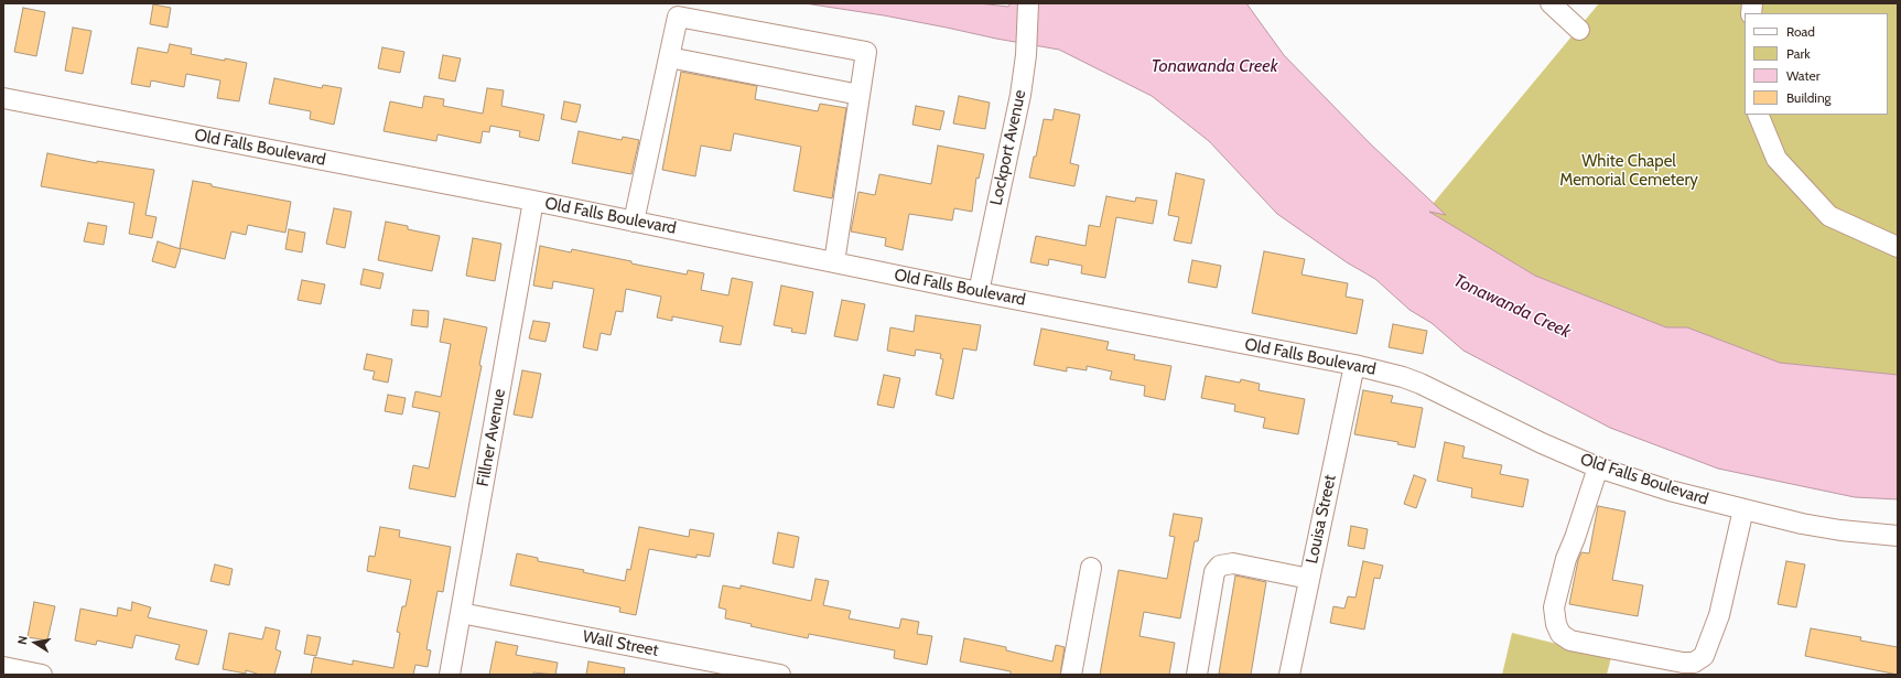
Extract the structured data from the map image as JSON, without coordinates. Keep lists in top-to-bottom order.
{
  "streets": {
    "street": [
      "Old Falls Boulevard",
      "Lockport Avenue",
      "Fillner Avenue",
      "Louisa Street",
      "Wall Street"
    ]
  },
  "crossings": [
    ["Old Falls Boulevard", "Lockport Avenue"],
    ["Old Falls Boulevard", "Fillner Avenue"],
    ["Old Falls Boulevard", "Louisa Street"],
    ["Fillner Avenue", "Wall Street"]
  ],
  "water": ["Tonawanda Creek"],
  "parks": ["White Chapel Memorial Cemetery"],
  "legend": [
    "Road",
    "Park",
    "Water",
    "Building"
  ],
  "north": "left"
}
